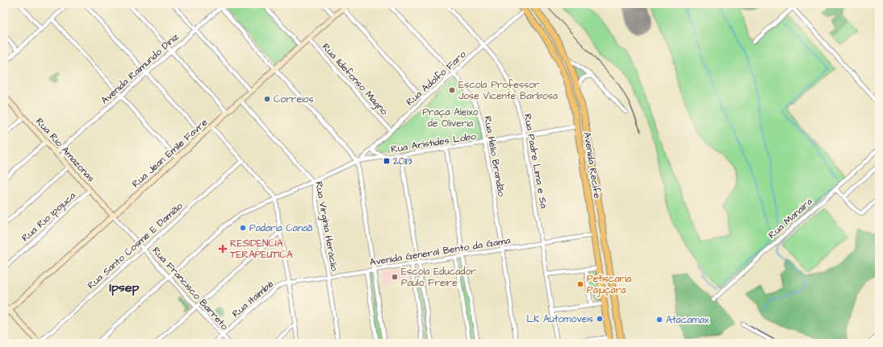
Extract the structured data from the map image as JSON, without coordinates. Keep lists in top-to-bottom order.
{
  "streets": {
    "main road": ["Rua Rio Amazonas", "Rua Jean Emile Favre", "Avenida Recife"],
    "street": [
      "Avenida Raimundo Diniz",
      "Rua Adolfo Faro",
      "Rua Ildefonso Magno",
      "Rua Aristides Lobo",
      "Rua Hélio Brandão",
      "Rua Padre Lima e Sá",
      "Rua Rio Ipojuca",
      "Rua Manaíra",
      "Rua Virgínia Heráclio",
      "Rua Santo Cosme E Damião",
      "Avenida General Bento da Gama",
      "Rua Francisco Barreto",
      "Rua Itaimbé"
    ]
  },
  "crossings": [
    ["Avenida Raimundo Diniz", "Rua Rio Amazonas"],
    ["Rua Adolfo Faro", "Rua Ildefonso Magno"],
    ["Rua Adolfo Faro", "Rua Aristides Lobo"],
    ["Rua Adolfo Faro", "Rua Hélio Brandão"],
    ["Rua Adolfo Faro", "Rua Padre Lima e Sá"],
    ["Rua Adolfo Faro", "Avenida Recife"],
    ["Rua Ildefonso Magno", "Rua Jean Emile Favre"],
    ["Rua Aristides Lobo", "Rua Hélio Brandão"],
    ["Rua Aristides Lobo", "Rua Padre Lima e Sá"],
    ["Rua Aristides Lobo", "Avenida Recife"],
    ["Rua Rio Amazonas", "Rua Jean Emile Favre"],
    ["Rua Rio Amazonas", "Rua Rio Ipojuca"],
    ["Rua Rio Amazonas", "Rua Francisco Barreto"],
    ["Rua Jean Emile Favre", "Rua Virgínia Heráclio"],
    ["Rua Jean Emile Favre", "Rua Francisco Barreto"],
    ["Rua Hélio Brandão", "Avenida General Bento da Gama"],
    ["Rua Padre Lima e Sá", "Avenida General Bento da Gama"],
    ["Avenida Recife", "Avenida General Bento da Gama"],
    ["Rua Virgínia Heráclio", "Avenida General Bento da Gama"],
    ["Rua Santo Cosme E Damião", "Rua Francisco Barreto"],
    ["Avenida General Bento da Gama", "Rua Itaimbé"],
    ["Rua Francisco Barreto", "Rua Itaimbé"]
  ],
  "districts": ["Ipsep"],
  "parks": ["Praça Aleixo de Oliveria"],
  "places": {
    "other": [
      "Escola Professor Jose Vicente Barbosa",
      "Correios",
      "Padaria Canaã",
      "Escola Educador Paulo Freire",
      "Petiscaria Pajuçara",
      "LK Automóveis",
      "Atacamax"
    ],
    "transit": ["20113"],
    "health": ["RESIDENCIA TERAPEUTICA"]
  }
}
